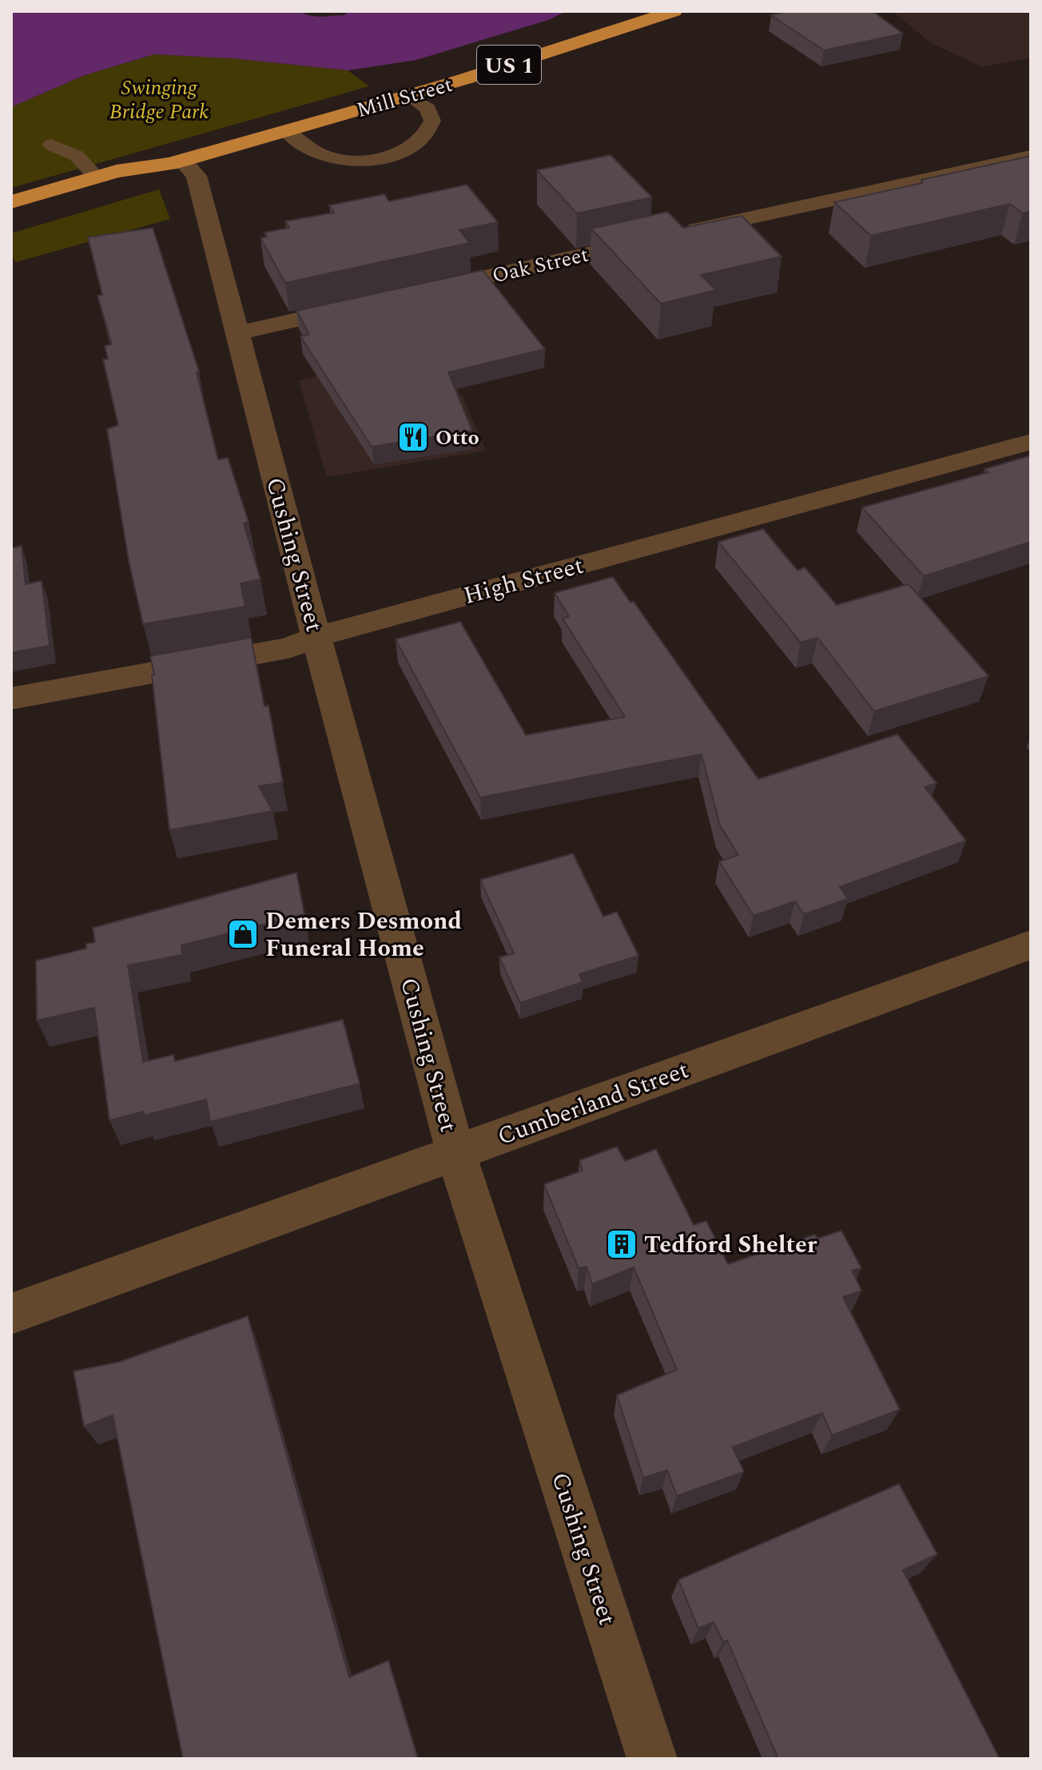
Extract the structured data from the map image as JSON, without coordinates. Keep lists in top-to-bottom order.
{
  "streets": {
    "highway": ["US 1", "Mill Street"],
    "street": [
      "Oak Street",
      "Cushing Street",
      "High Street",
      "Cumberland Street"
    ]
  },
  "crossings": [
    ["Mill Street", "Cushing Street"],
    ["Cushing Street", "High Street"],
    ["Cushing Street", "Cumberland Street"]
  ],
  "parks": ["Swinging Bridge Park"],
  "places": {
    "restaurant": ["Otto"],
    "shop": ["Demers Desmond Funeral Home"],
    "building": ["Tedford Shelter"]
  }
}
